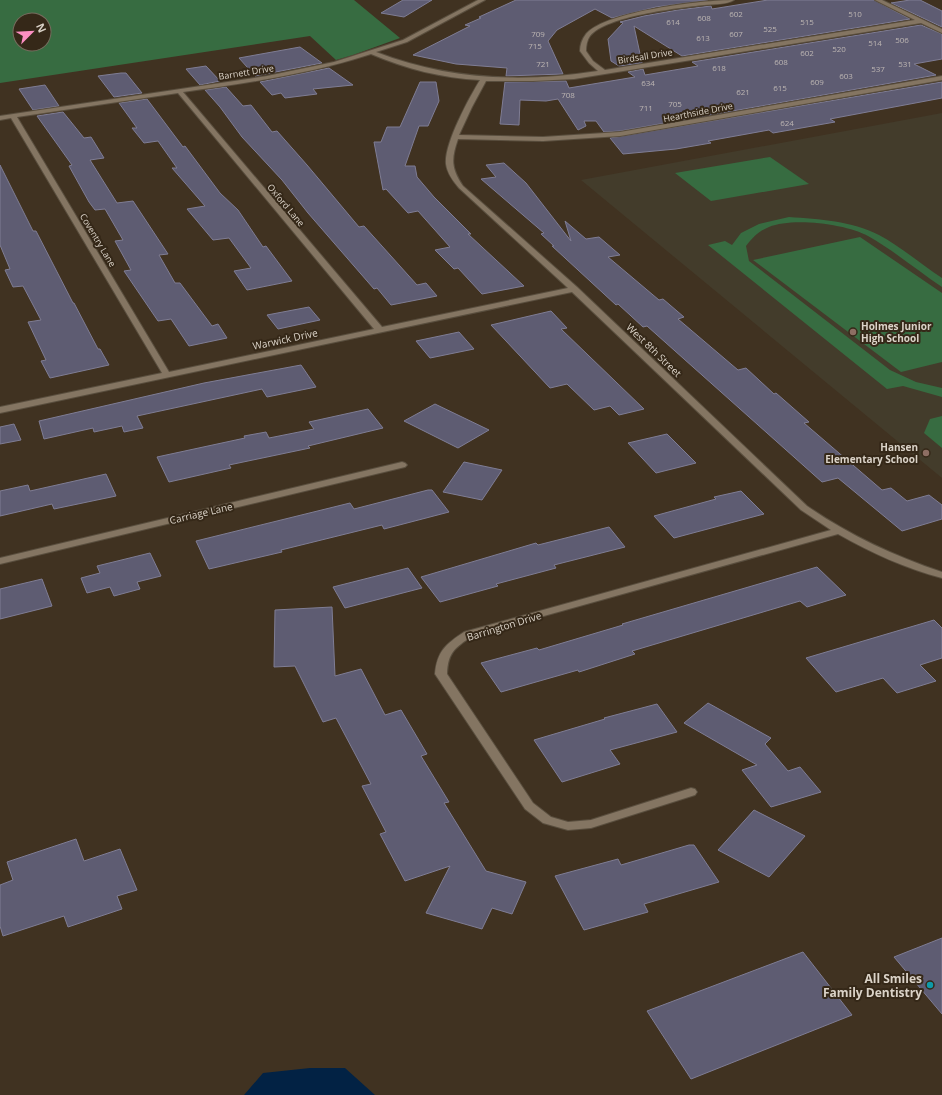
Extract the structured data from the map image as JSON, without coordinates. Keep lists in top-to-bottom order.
{
  "streets": {
    "street": [
      "Birdsall Drive",
      "Barnett Drive",
      "Hearthside Drive",
      "Oxford Lane",
      "Coventry Lane",
      "Warwick Drive",
      "West 8th Street",
      "Carriage Lane",
      "Barrington Drive"
    ]
  },
  "crossings": [
    ["Birdsall Drive", "Barnett Drive"],
    ["Birdsall Drive", "West 8th Street"],
    ["Barnett Drive", "Oxford Lane"],
    ["Barnett Drive", "Coventry Lane"],
    ["Hearthside Drive", "West 8th Street"],
    ["Oxford Lane", "Warwick Drive"],
    ["Coventry Lane", "Warwick Drive"],
    ["Warwick Drive", "West 8th Street"],
    ["West 8th Street", "Barrington Drive"]
  ],
  "places": ["Holmes Junior High School", "Hansen Elementary School", "All Smiles Family Dentistry"],
  "house_numbers": [
    "602",
    "510",
    "608",
    "614",
    "515",
    "525",
    "709",
    "607",
    "613",
    "506",
    "514",
    "715",
    "520",
    "602",
    "608",
    "721",
    "531",
    "618",
    "537",
    "603",
    "609",
    "634",
    "615",
    "621",
    "708",
    "705",
    "711",
    "624"
  ],
  "north": "top right"
}
